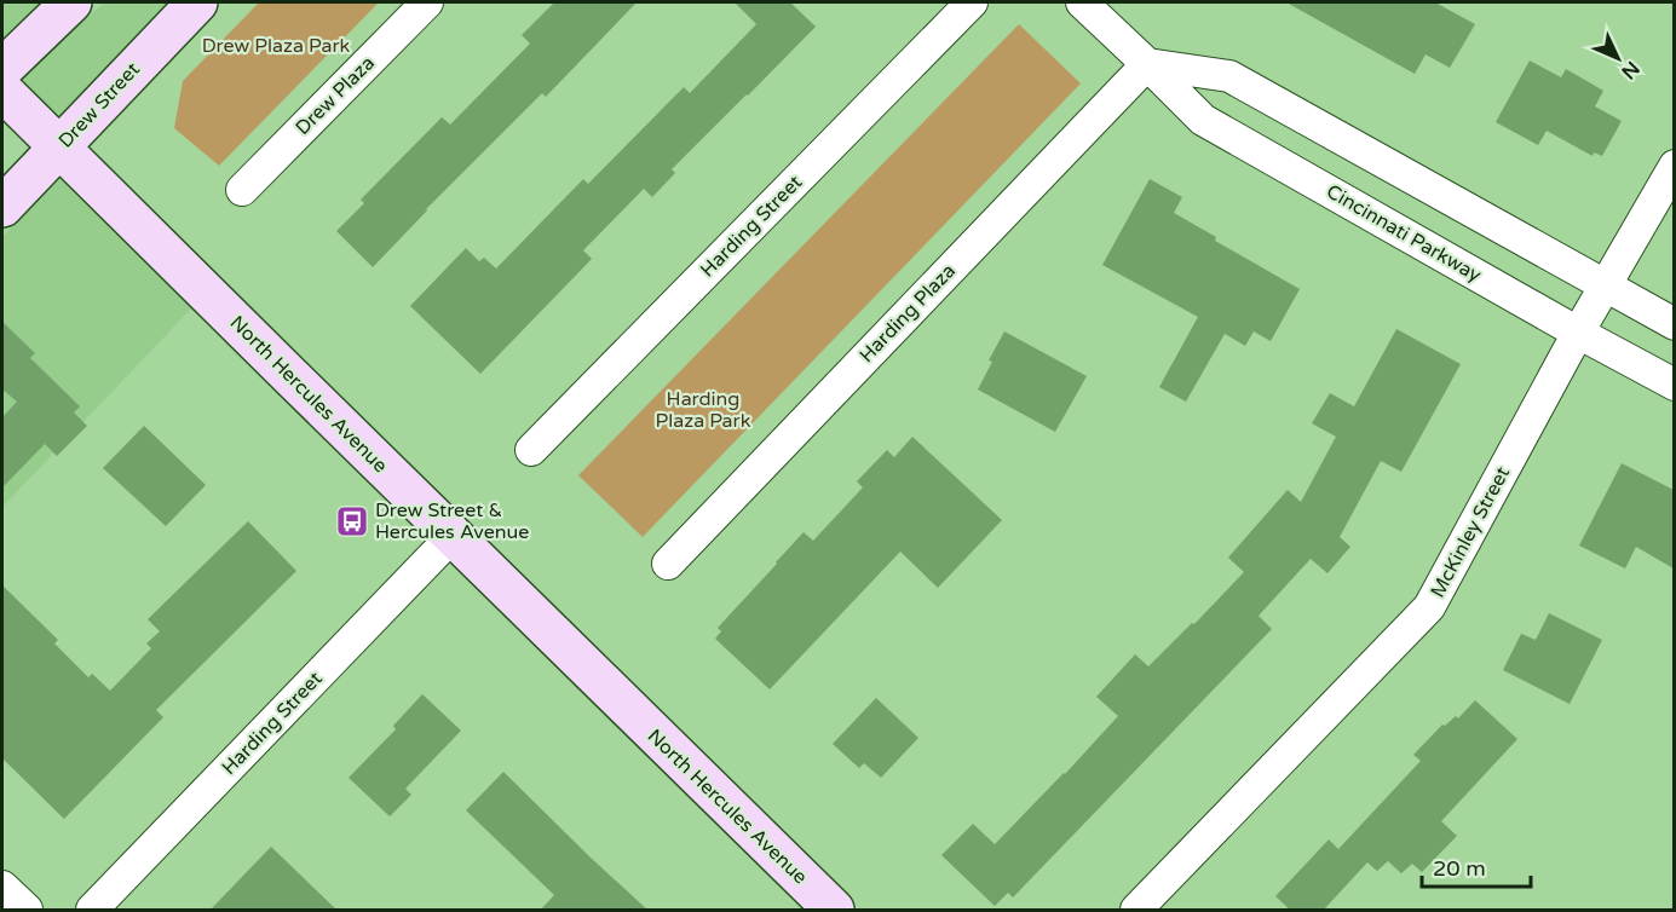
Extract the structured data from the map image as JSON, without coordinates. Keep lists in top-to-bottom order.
{
  "streets": {
    "street": [
      "Drew Plaza",
      "Drew Street",
      "Harding Street",
      "Cincinnati Parkway",
      "Harding Plaza",
      "North Hercules Avenue",
      "McKinley Street"
    ]
  },
  "crossings": [
    ["Drew Street", "North Hercules Avenue"],
    ["Harding Street", "North Hercules Avenue"],
    ["Cincinnati Parkway", "Harding Plaza"],
    ["Cincinnati Parkway", "McKinley Street"]
  ],
  "parks": ["Drew Plaza Park", "Harding Plaza Park"],
  "places": {
    "bus stop": ["Drew Street & Hercules Avenue"]
  },
  "scale_bar": "20 m",
  "north": "bottom right"
}
